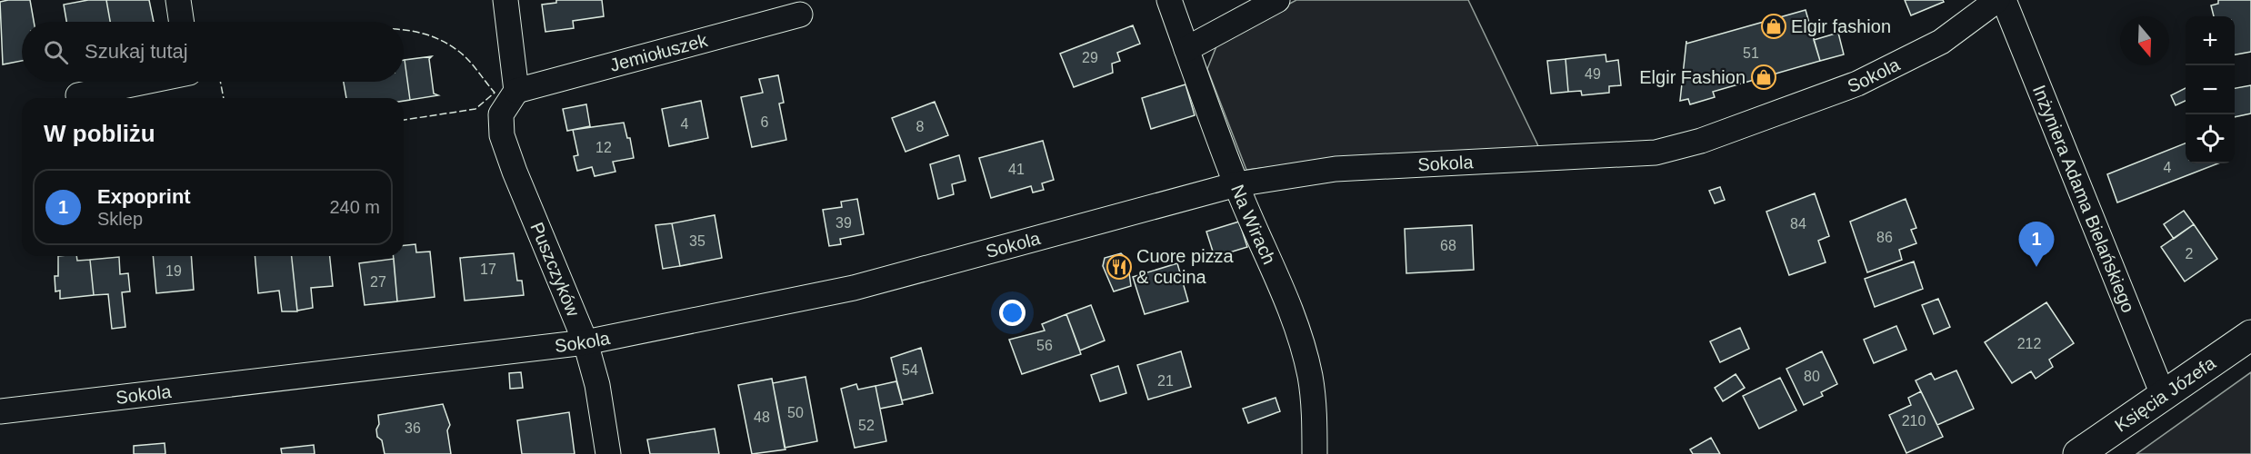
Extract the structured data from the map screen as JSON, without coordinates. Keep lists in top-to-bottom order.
{
  "streets": {
    "street": [
      "Jemiołuszek",
      "Sokola",
      "Inżyniera Adama Bielańskiego",
      "Na Wirach",
      "Puszczyków",
      "Księcia Józefa"
    ]
  },
  "crossings": [
    ["Jemiołuszek", "Puszczyków"],
    ["Sokola", "Na Wirach"],
    ["Sokola", "Puszczyków"],
    ["Inżyniera Adama Bielańskiego", "Księcia Józefa"]
  ],
  "places": {
    "shop": ["Elgir fashion", "Elgir Fashion"],
    "restaurant": ["Cuore pizza & cucina"]
  },
  "house_numbers": [
    "51",
    "29",
    "49",
    "6",
    "4",
    "8",
    "12",
    "4",
    "41",
    "39",
    "84",
    "86",
    "35",
    "68",
    "2",
    "17",
    "19",
    "27",
    "212",
    "56",
    "54",
    "80",
    "21",
    "50",
    "48",
    "210",
    "52",
    "36"
  ],
  "north": "bottom",
  "page": {
    "map_buttons": ["+", "−"],
    "search": "Szukaj tutaj",
    "heading": "W pobliżu",
    "list": [
      {
        "mark": "1",
        "name": "Expoprint",
        "note": "Sklep",
        "value": "240 m"
      }
    ],
    "pins": "1"
  }
}
